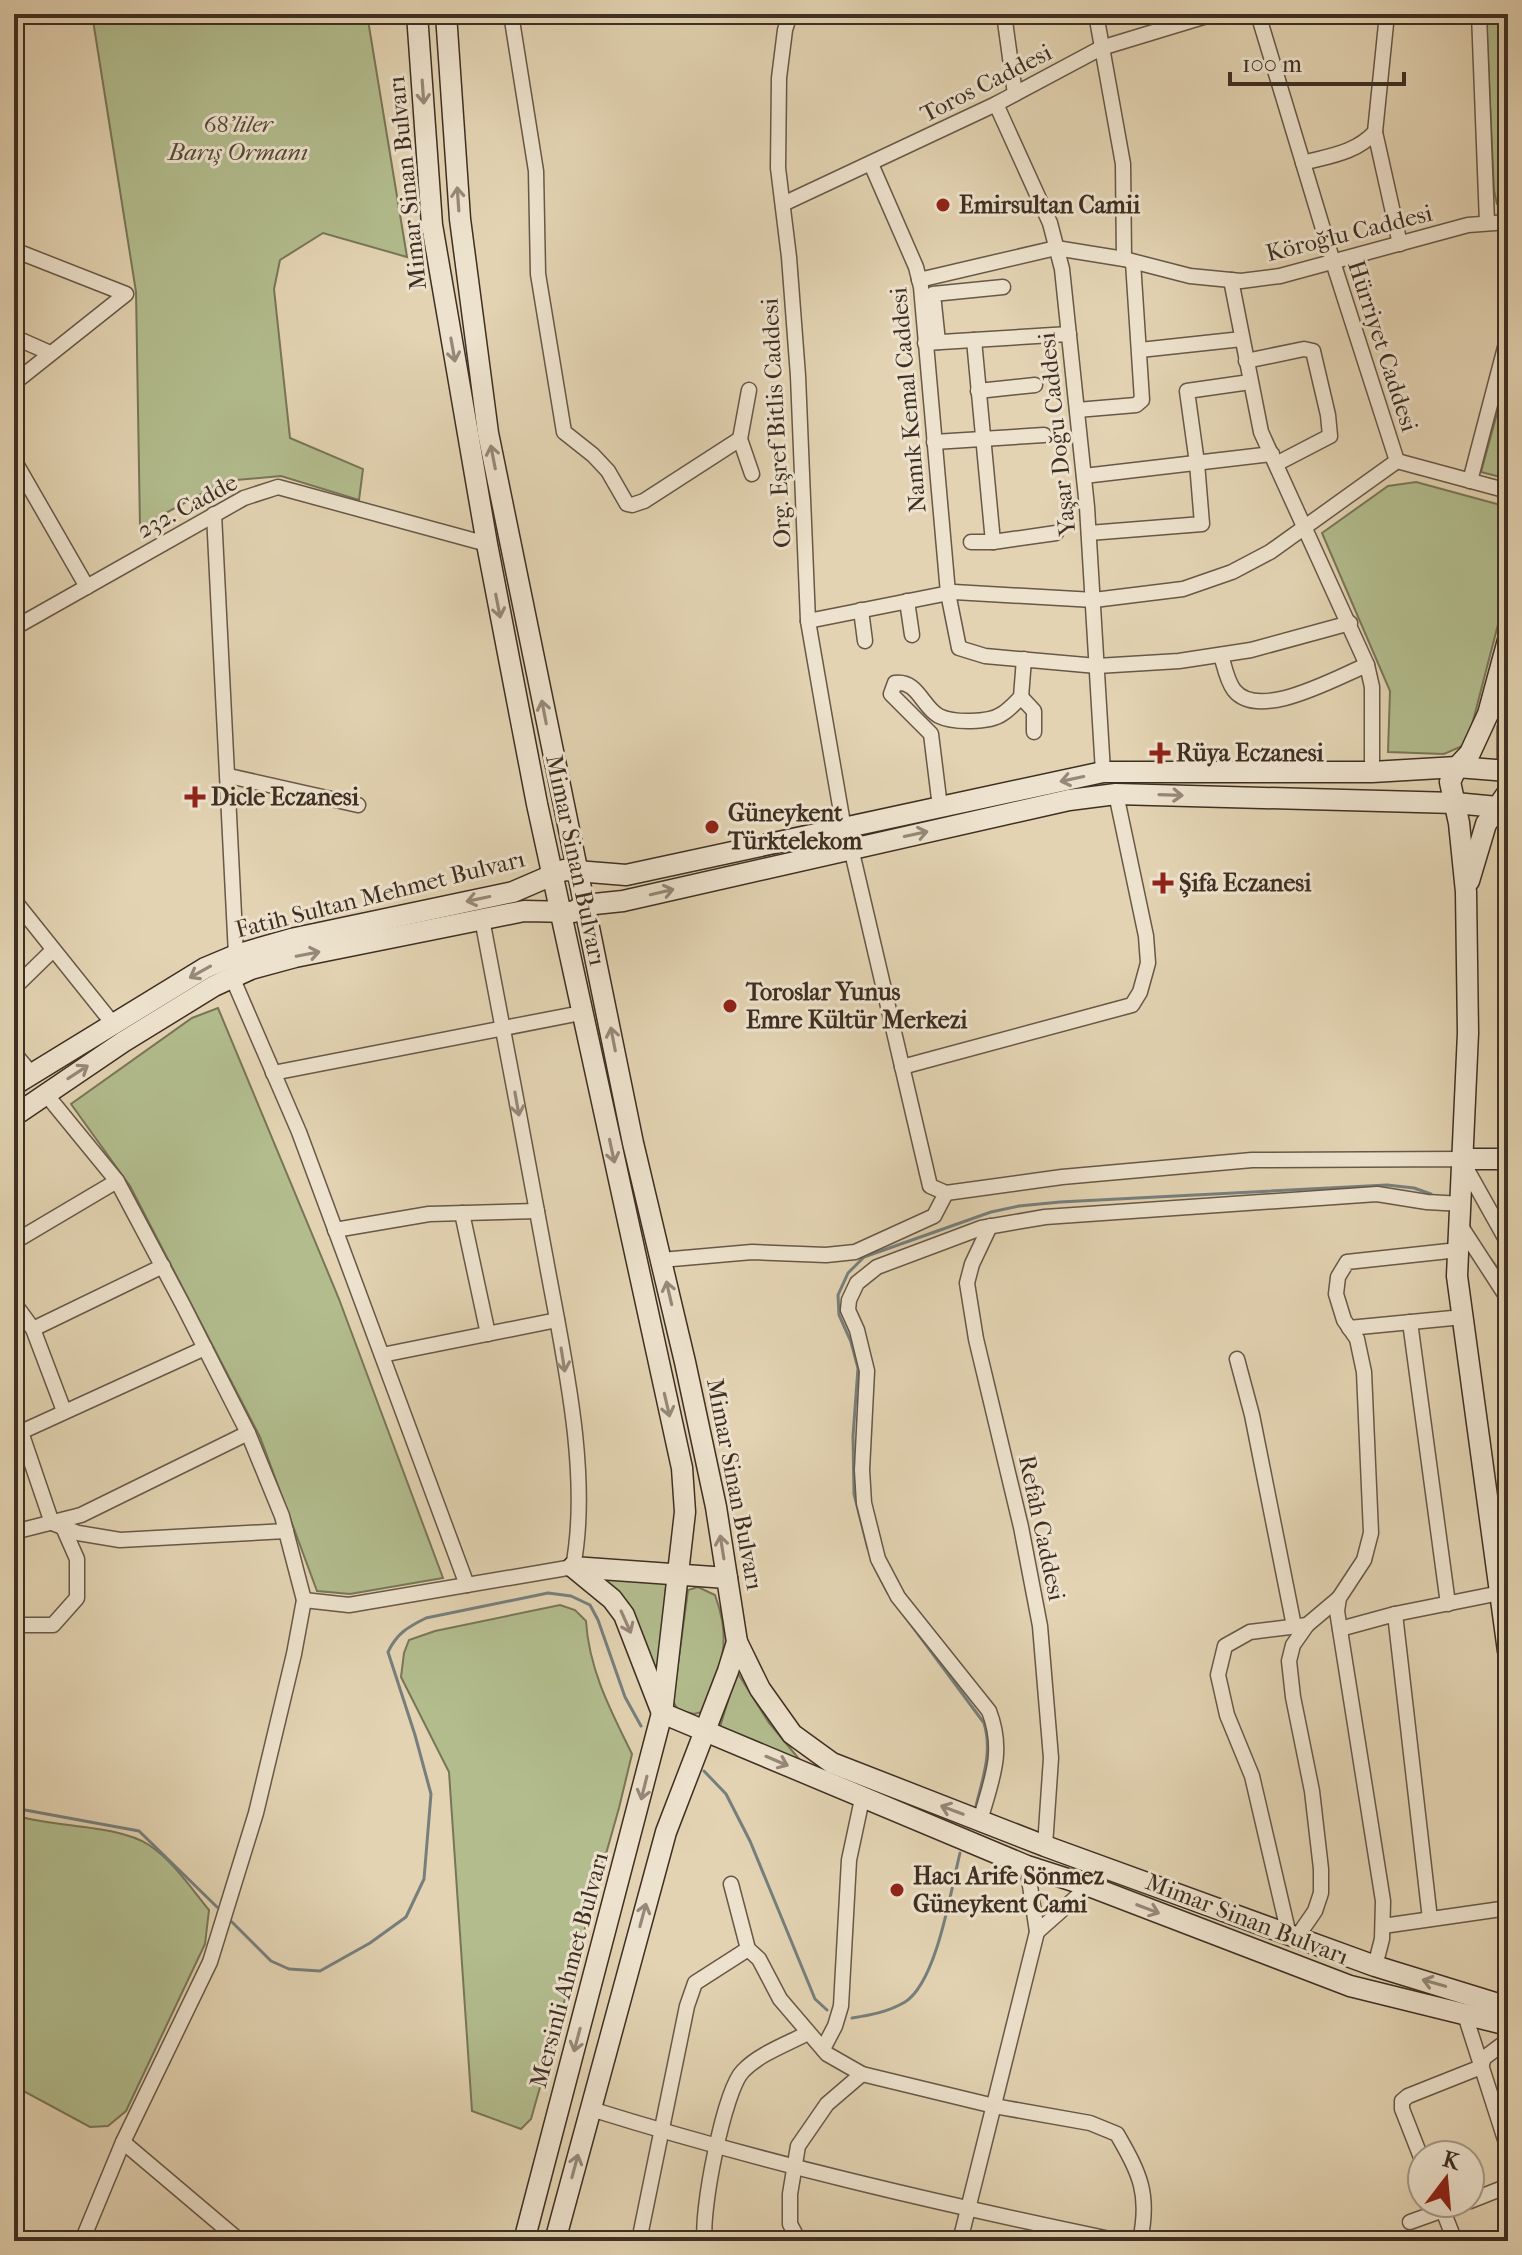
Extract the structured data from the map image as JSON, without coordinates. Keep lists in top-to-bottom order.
{
  "streets": {
    "main road": ["Mimar Sinan Bulvarı", "Fatih Sultan Mehmet Bulvarı", "Mersinli Ahmet Bulvarı"],
    "street": [
      "Toros Caddesi",
      "Köroğlu Caddesi",
      "Hürriyet Caddesi",
      "Namık Kemal Caddesi",
      "Org. Eşref Bitlis Caddesi",
      "Yaşar Doğu Caddesi",
      "232. Cadde",
      "Refah Caddesi"
    ]
  },
  "crossings": [
    ["Toros Caddesi", "Namık Kemal Caddesi"],
    ["Toros Caddesi", "Org. Eşref Bitlis Caddesi"],
    ["Toros Caddesi", "Yaşar Doğu Caddesi"],
    ["Mimar Sinan Bulvarı", "232. Cadde"],
    ["Mimar Sinan Bulvarı", "Fatih Sultan Mehmet Bulvarı"],
    ["Mimar Sinan Bulvarı", "Refah Caddesi"],
    ["Mimar Sinan Bulvarı", "Mersinli Ahmet Bulvarı"],
    ["Köroğlu Caddesi", "Hürriyet Caddesi"],
    ["Köroğlu Caddesi", "Namık Kemal Caddesi"],
    ["Köroğlu Caddesi", "Yaşar Doğu Caddesi"]
  ],
  "parks": ["68'liler Barış Ormanı"],
  "places": {
    "other": [
      "Emirsultan Camii",
      "Güneykent Türktelekom",
      "Toroslar Yunus Emre Kültür Merkezi",
      "Hacı Arife Sönmez Güneykent Cami"
    ],
    "health": ["Rüya Eczanesi", "Dicle Eczanesi", "Şifa Eczanesi"]
  },
  "scale_bar": "100 m",
  "north": "top"
}
